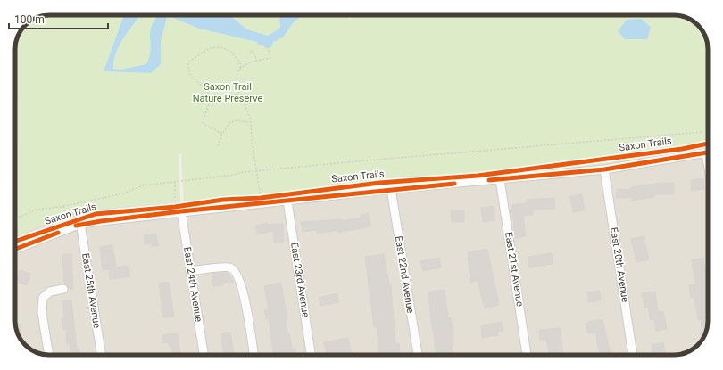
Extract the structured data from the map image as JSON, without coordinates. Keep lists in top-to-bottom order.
{
  "streets": {
    "street": [
      "East 20th Avenue",
      "East 21st Avenue",
      "East 22nd Avenue",
      "East 23rd Avenue",
      "East 24th Avenue",
      "East 25th Avenue"
    ],
    "cycle path": ["Saxon Trails"]
  },
  "crossings": [
    ["Saxon Trails", "East 25th Avenue"]
  ],
  "parks": ["Saxon Trail Nature Preserve"],
  "scale_bar": "100 m"
}
